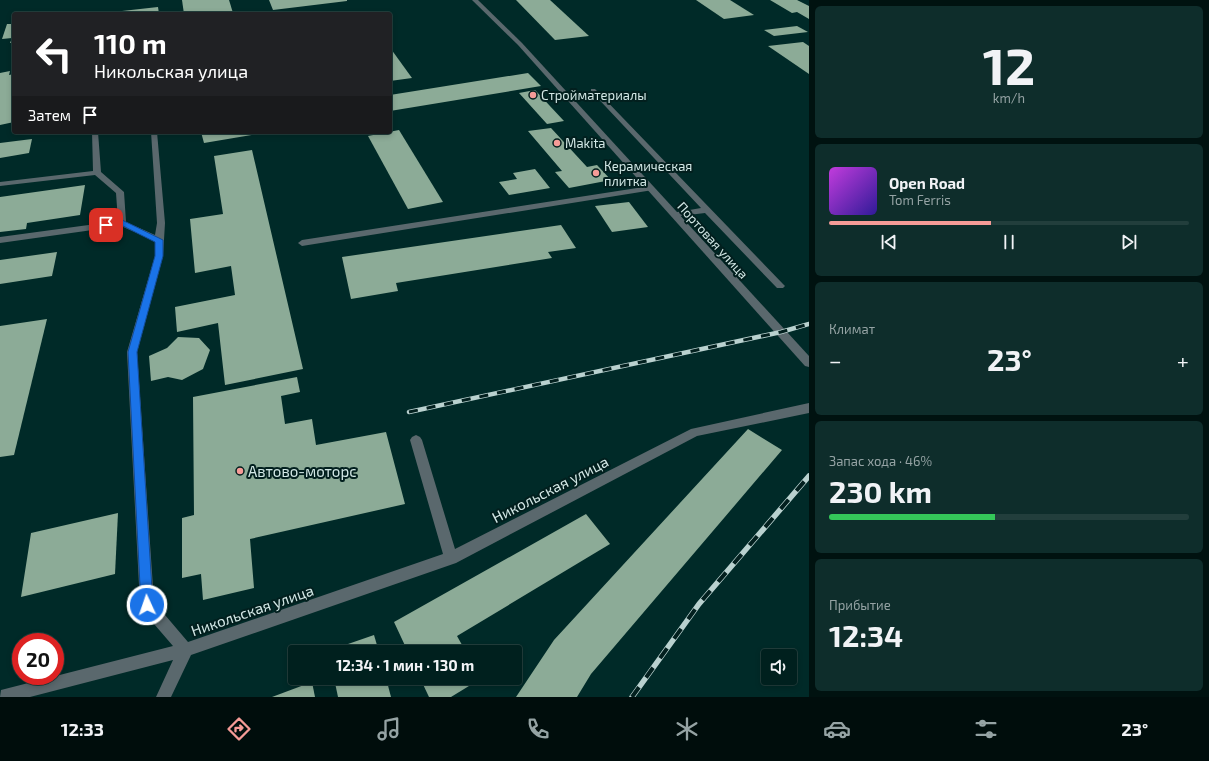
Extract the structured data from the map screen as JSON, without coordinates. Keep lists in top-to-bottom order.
{
  "streets": {
    "street": ["Портовая улица", "Никольская улица"]
  },
  "places": [
    "Стройматериалы",
    "Makita",
    "Керамическая плитка",
    "Автово-моторс"
  ],
  "page": {
    "tile": [
      ["12", "km/h"],
      "Климат",
      ["Запас хода · 46%", "230 km"],
      ["Прибытие", "12:34"]
    ],
    "turn": ["110 m", "Никольская улица"],
    "then": "Затем",
    "song": ["Open Road", "Tom Ferris"],
    "heat": ["−", "23°", "+"],
    "limit": "20",
    "trip": "12:34 · 1 мин · 130 m",
    "tabs": ["12:33", "23°"]
  }
}
